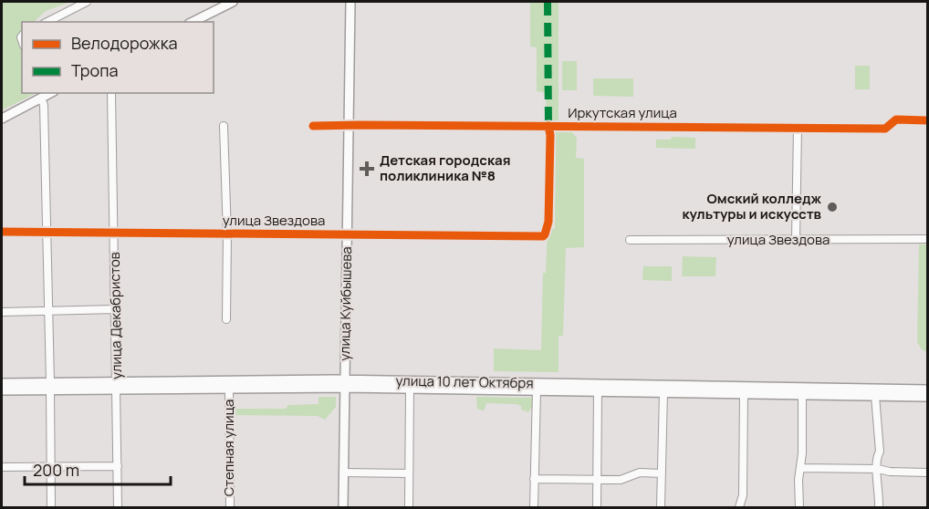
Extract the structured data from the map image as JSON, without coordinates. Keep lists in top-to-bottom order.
{
  "streets": {
    "main road": ["улица Куйбышева", "улица 10 лет Октября"],
    "street": [
      "Иркутская улица",
      "улица Звездова",
      "улица Декабристов",
      "Степная улица"
    ]
  },
  "crossings": [
    ["Иркутская улица", "улица Звездова"],
    ["Иркутская улица", "улица Куйбышева"],
    ["улица Звездова", "улица Куйбышева"],
    ["улица Звездова", "улица Декабристов"],
    ["улица Куйбышева", "улица 10 лет Октября"],
    ["улица Декабристов", "улица 10 лет Октября"],
    ["улица 10 лет Октября", "Степная улица"]
  ],
  "places": {
    "health": ["Детская городская поликлиника №8"],
    "other": ["Омский колледж культуры и искусств"]
  },
  "legend": ["Велодорожка", "Тропа"],
  "scale_bar": "200 m"
}
